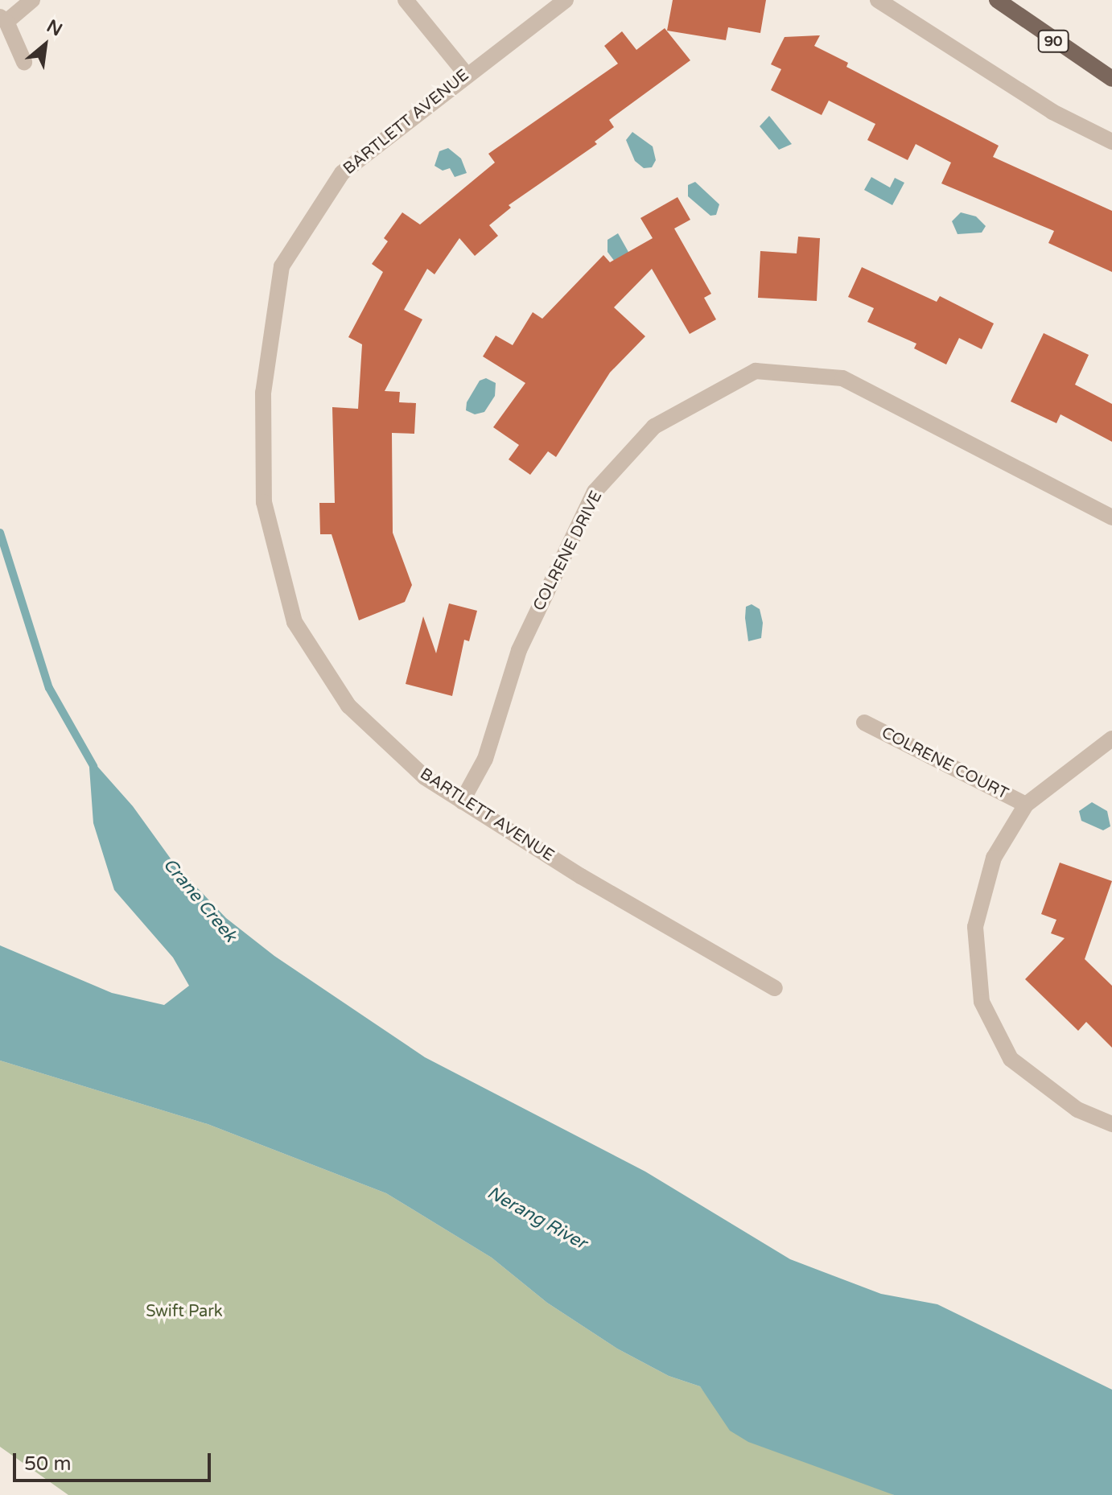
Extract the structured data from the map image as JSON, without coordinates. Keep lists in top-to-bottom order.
{
  "streets": {
    "main road": ["90"],
    "street": ["BARTLETT AVENUE", "COLRENE DRIVE", "COLRENE COURT"]
  },
  "crossings": [
    ["BARTLETT AVENUE", "COLRENE DRIVE"]
  ],
  "water": ["Crane Creek", "Nerang River"],
  "parks": ["Swift Park"],
  "scale_bar": "50 m",
  "north": "top right"
}
